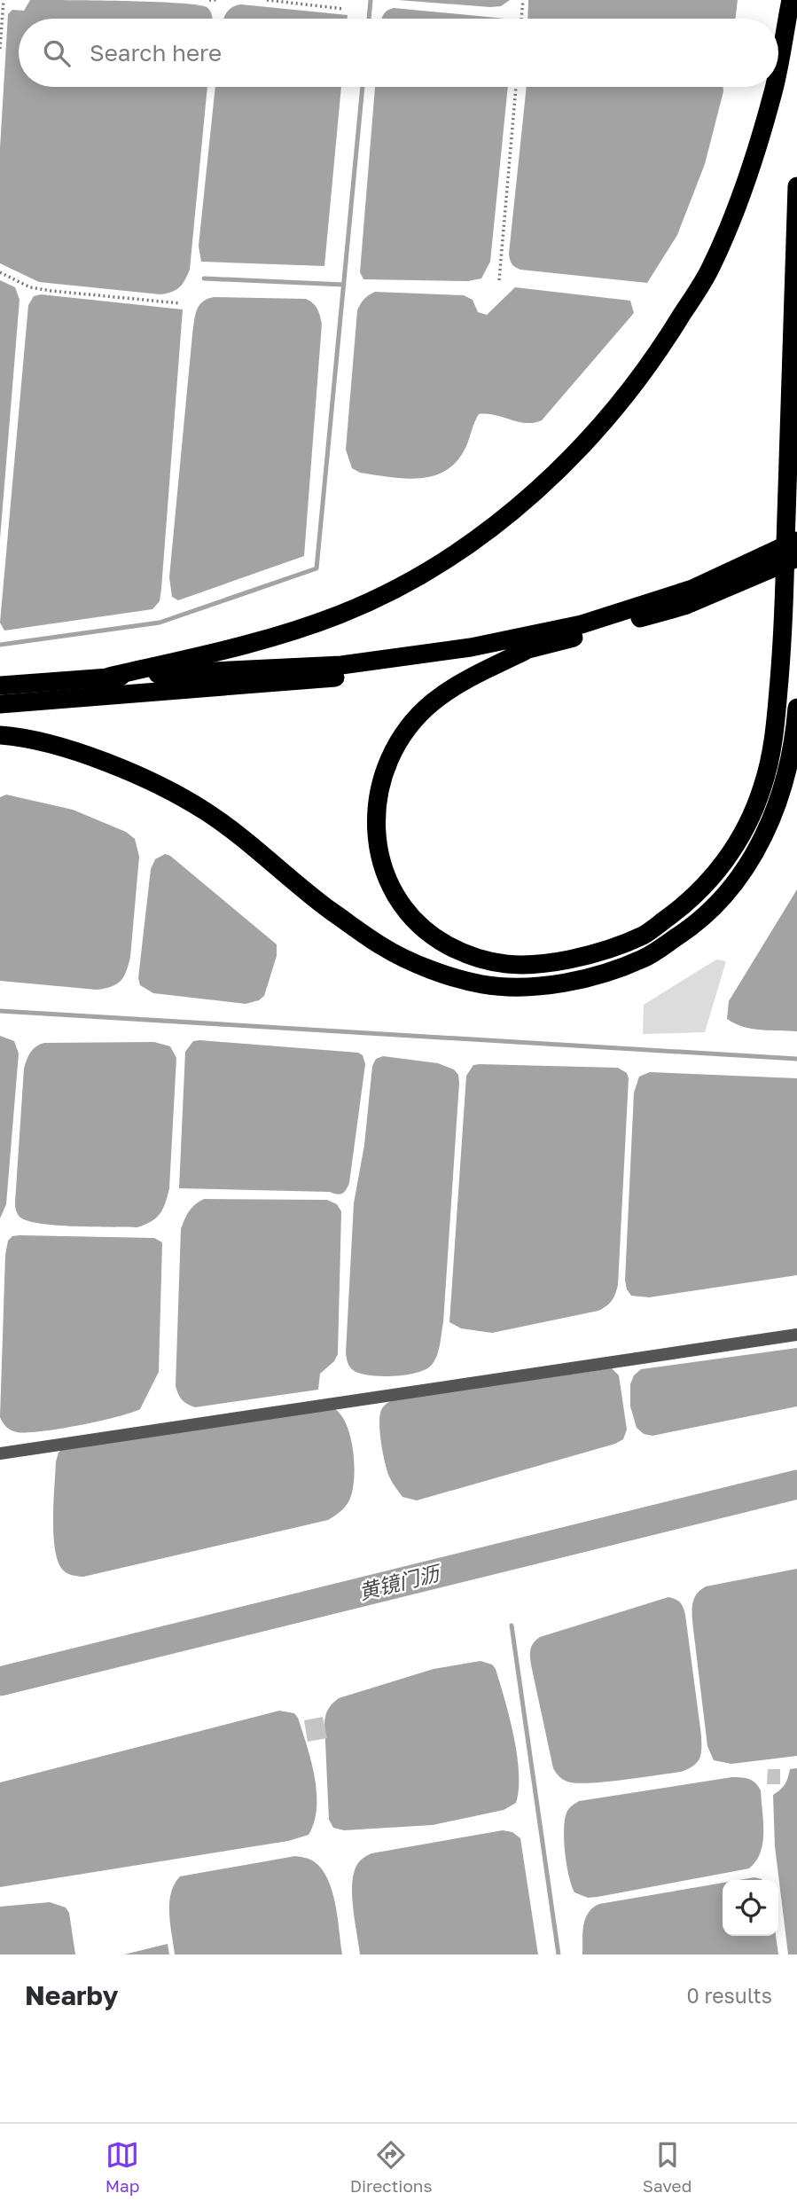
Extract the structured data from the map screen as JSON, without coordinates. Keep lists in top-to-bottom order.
{
  "water": ["黄镜门沥"],
  "page": {
    "search": "Search here",
    "heading": ["Nearby", "0 results"],
    "nav": ["Map", "Directions", "Saved"]
  }
}
